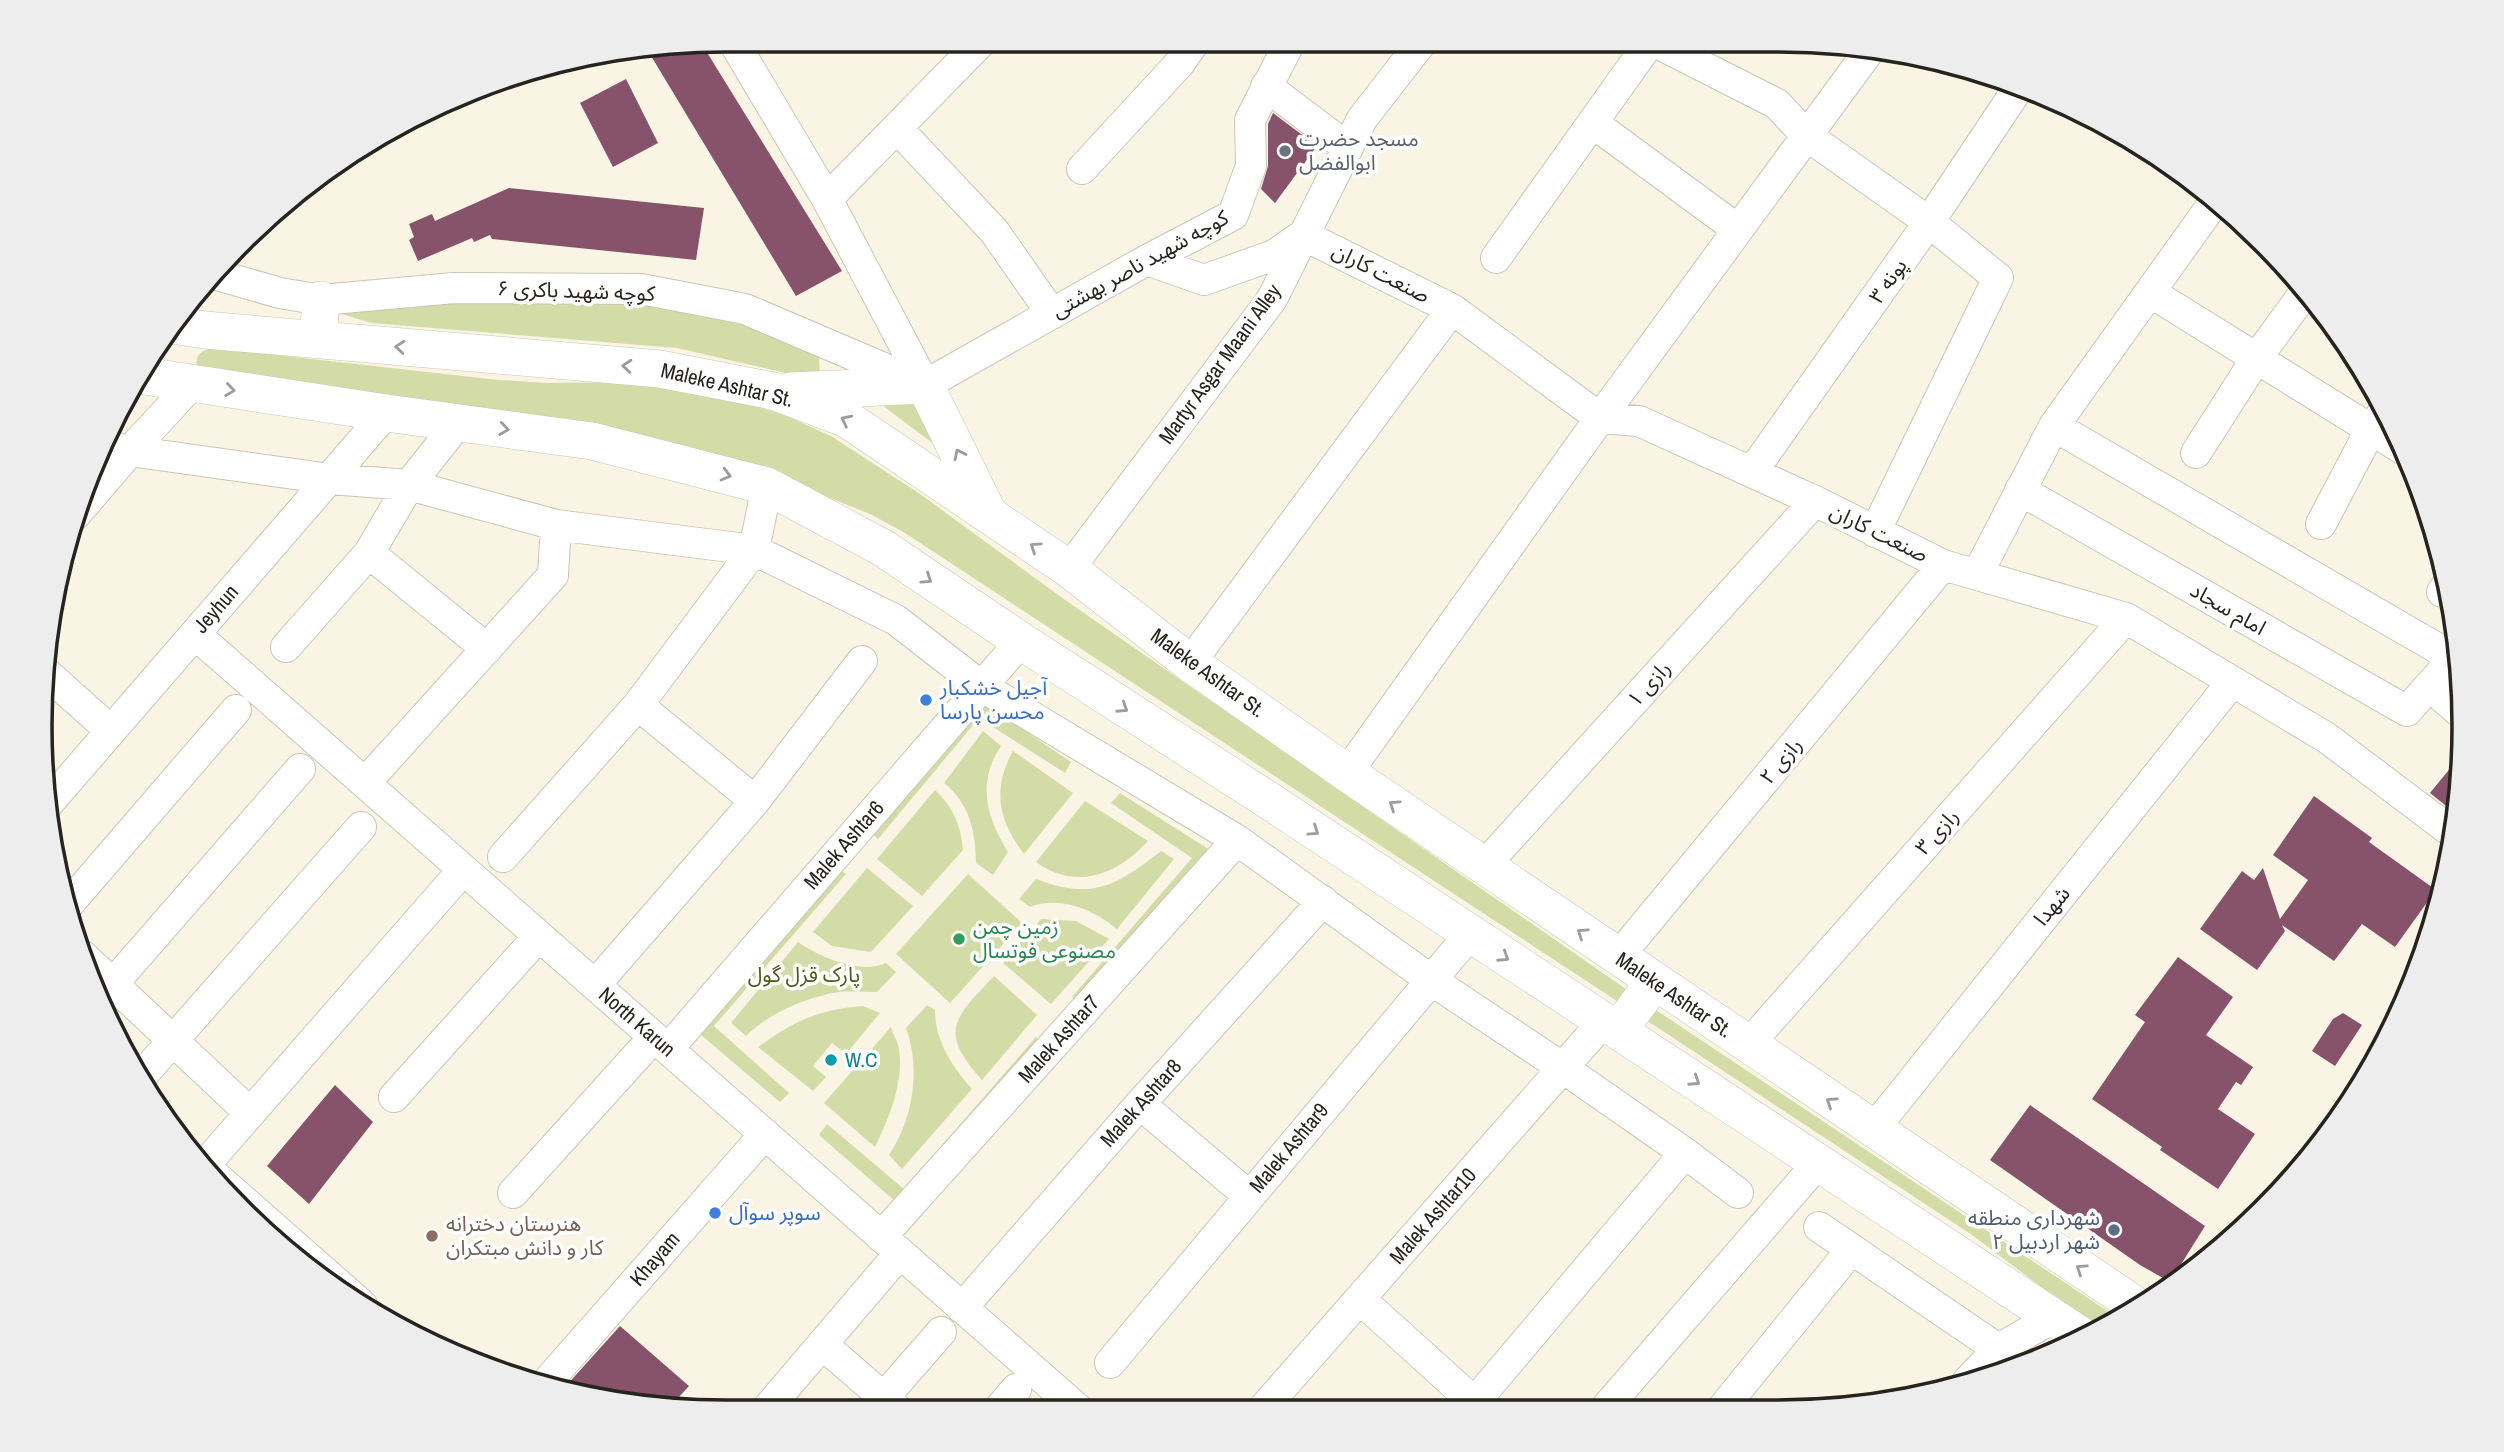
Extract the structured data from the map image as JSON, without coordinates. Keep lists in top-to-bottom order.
{
  "streets": {
    "main road": ["Maleke Ashtar St."],
    "street": [
      "کوچه شهید ناصر بهشتی",
      "صنعت کاران",
      "پونه ۳",
      "کوچه شهید باکری ۶",
      "Martyr Asgar Maani Alley",
      "Jeyhun",
      "امام سجاد",
      "رازی ۱",
      "رازی ۲",
      "رازی ۳",
      "Malek Ashtar6",
      "شهدا",
      "North Karun",
      "Malek Ashtar7",
      "Malek Ashtar8",
      "Malek Ashtar9",
      "Malek Ashtar10",
      "Khayam"
    ]
  },
  "crossings": [
    ["کوچه شهید ناصر بهشتی", "کوچه شهید باکری ۶"],
    ["صنعت کاران", "پونه ۳"],
    ["صنعت کاران", "Martyr Asgar Maani Alley"],
    ["صنعت کاران", "رازی ۱"],
    ["صنعت کاران", "رازی ۲"],
    ["صنعت کاران", "رازی ۳"],
    ["صنعت کاران", "شهدا"],
    ["Martyr Asgar Maani Alley", "Maleke Ashtar St."],
    ["Maleke Ashtar St.", "رازی ۱"],
    ["Maleke Ashtar St.", "رازی ۲"],
    ["Maleke Ashtar St.", "رازی ۳"],
    ["Maleke Ashtar St.", "شهدا"],
    ["Jeyhun", "North Karun"],
    ["Malek Ashtar6", "North Karun"],
    ["North Karun", "Malek Ashtar7"],
    ["North Karun", "Malek Ashtar8"],
    ["North Karun", "Khayam"]
  ],
  "parks": ["پارک قزل گول"],
  "places": [
    "مسجد حضرت ابوالفضل",
    "آجیل خشکبار محسن پارسا",
    "زمین چمن مصنوعی فوتسال",
    "W.C",
    "سوپر سوآل",
    "شهرداری منطقه ۲ شهر اردبیل",
    "هنرستان دخترانه کار و دانش مبتکران"
  ]
}
